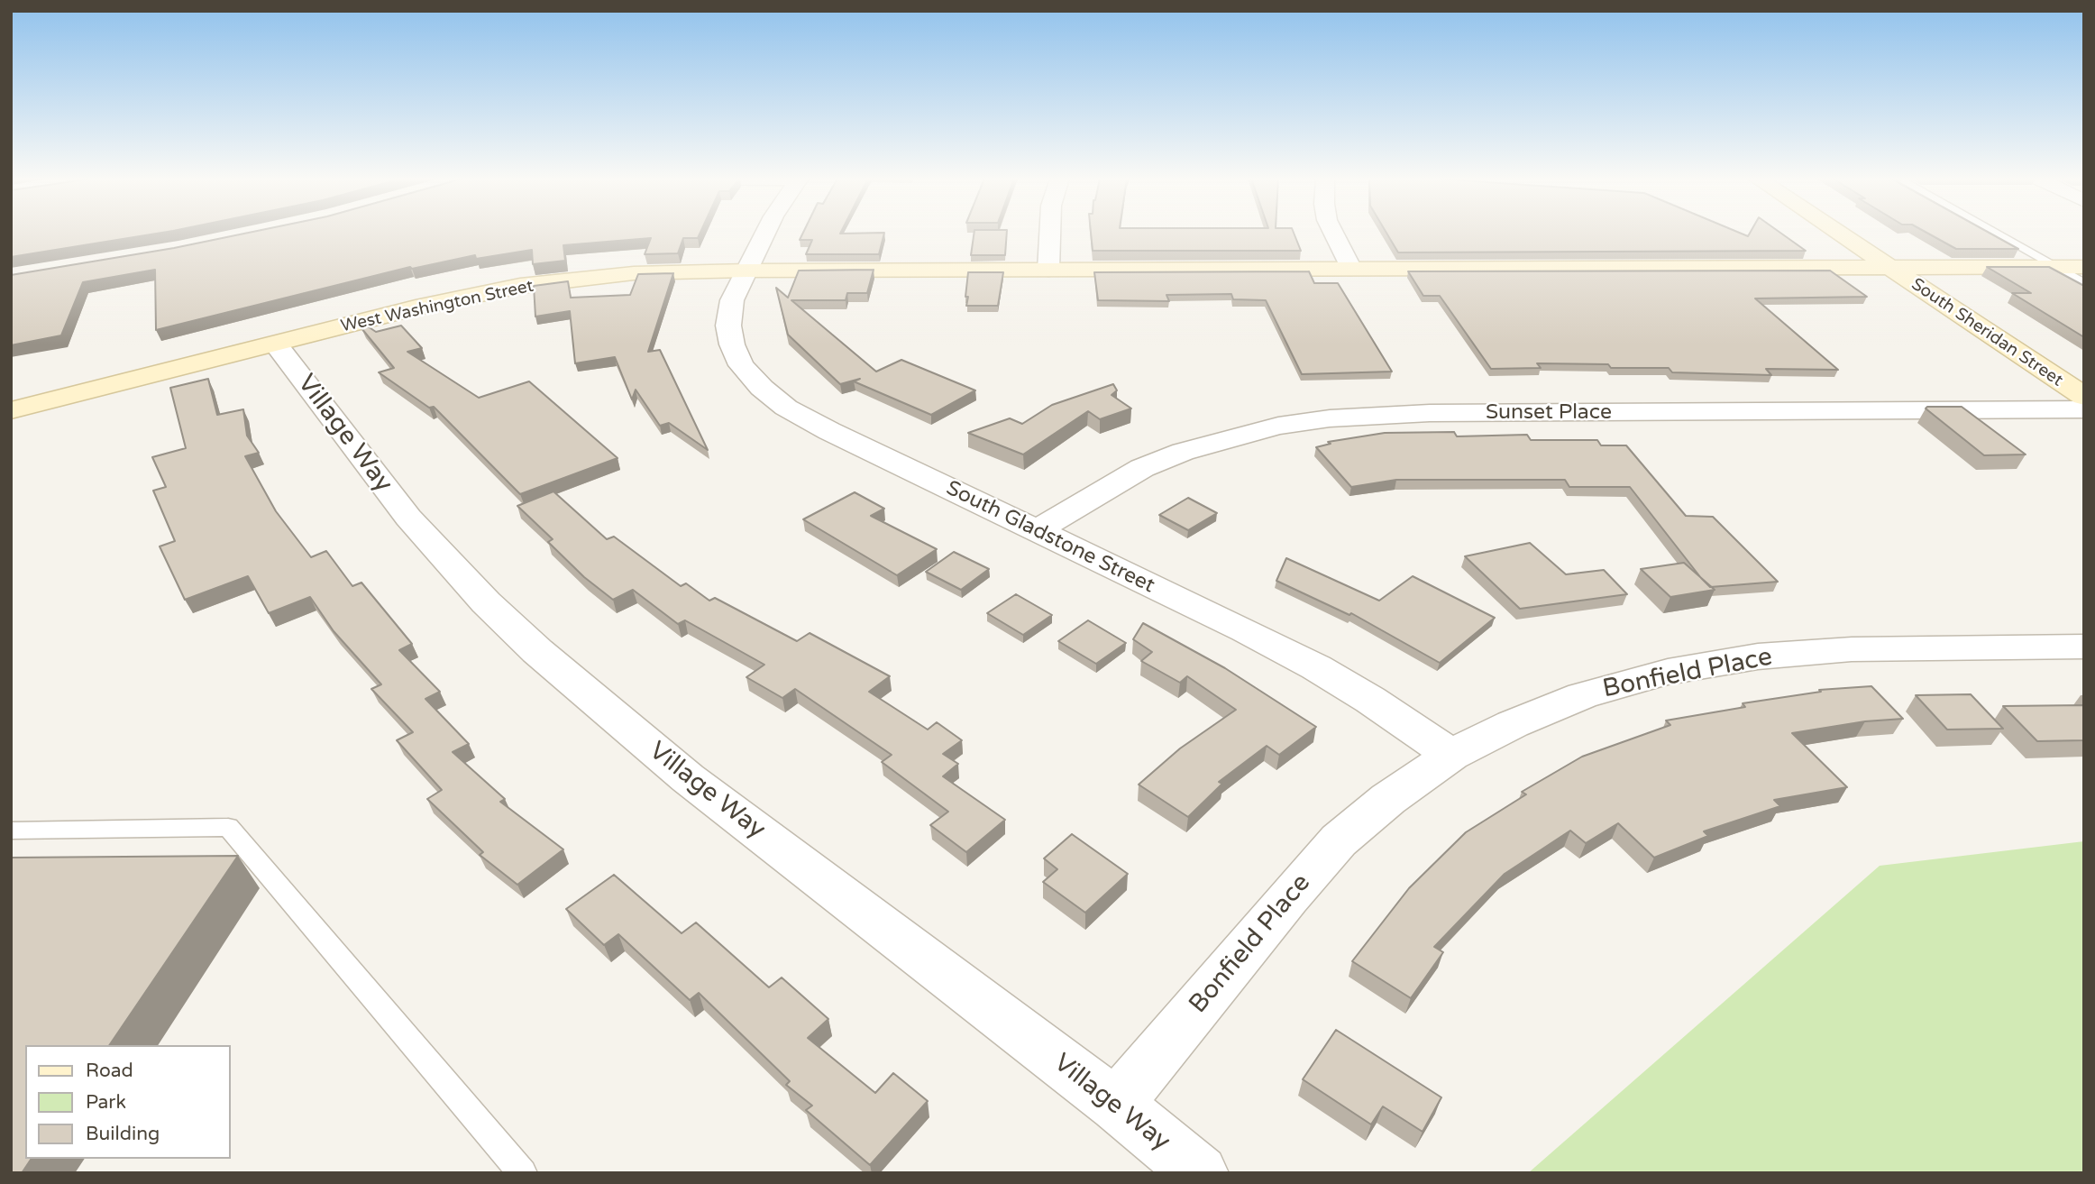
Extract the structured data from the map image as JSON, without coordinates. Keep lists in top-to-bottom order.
{
  "streets": {
    "street": [
      "West Washington Street",
      "South Sheridan Street",
      "Sunset Place",
      "Village Way",
      "South Gladstone Street",
      "Bonfield Place"
    ]
  },
  "crossings": [
    ["West Washington Street", "South Sheridan Street"],
    ["West Washington Street", "Village Way"],
    ["West Washington Street", "South Gladstone Street"],
    ["Sunset Place", "South Gladstone Street"],
    ["Village Way", "Bonfield Place"],
    ["South Gladstone Street", "Bonfield Place"]
  ],
  "legend": ["Road", "Park", "Building"]
}
